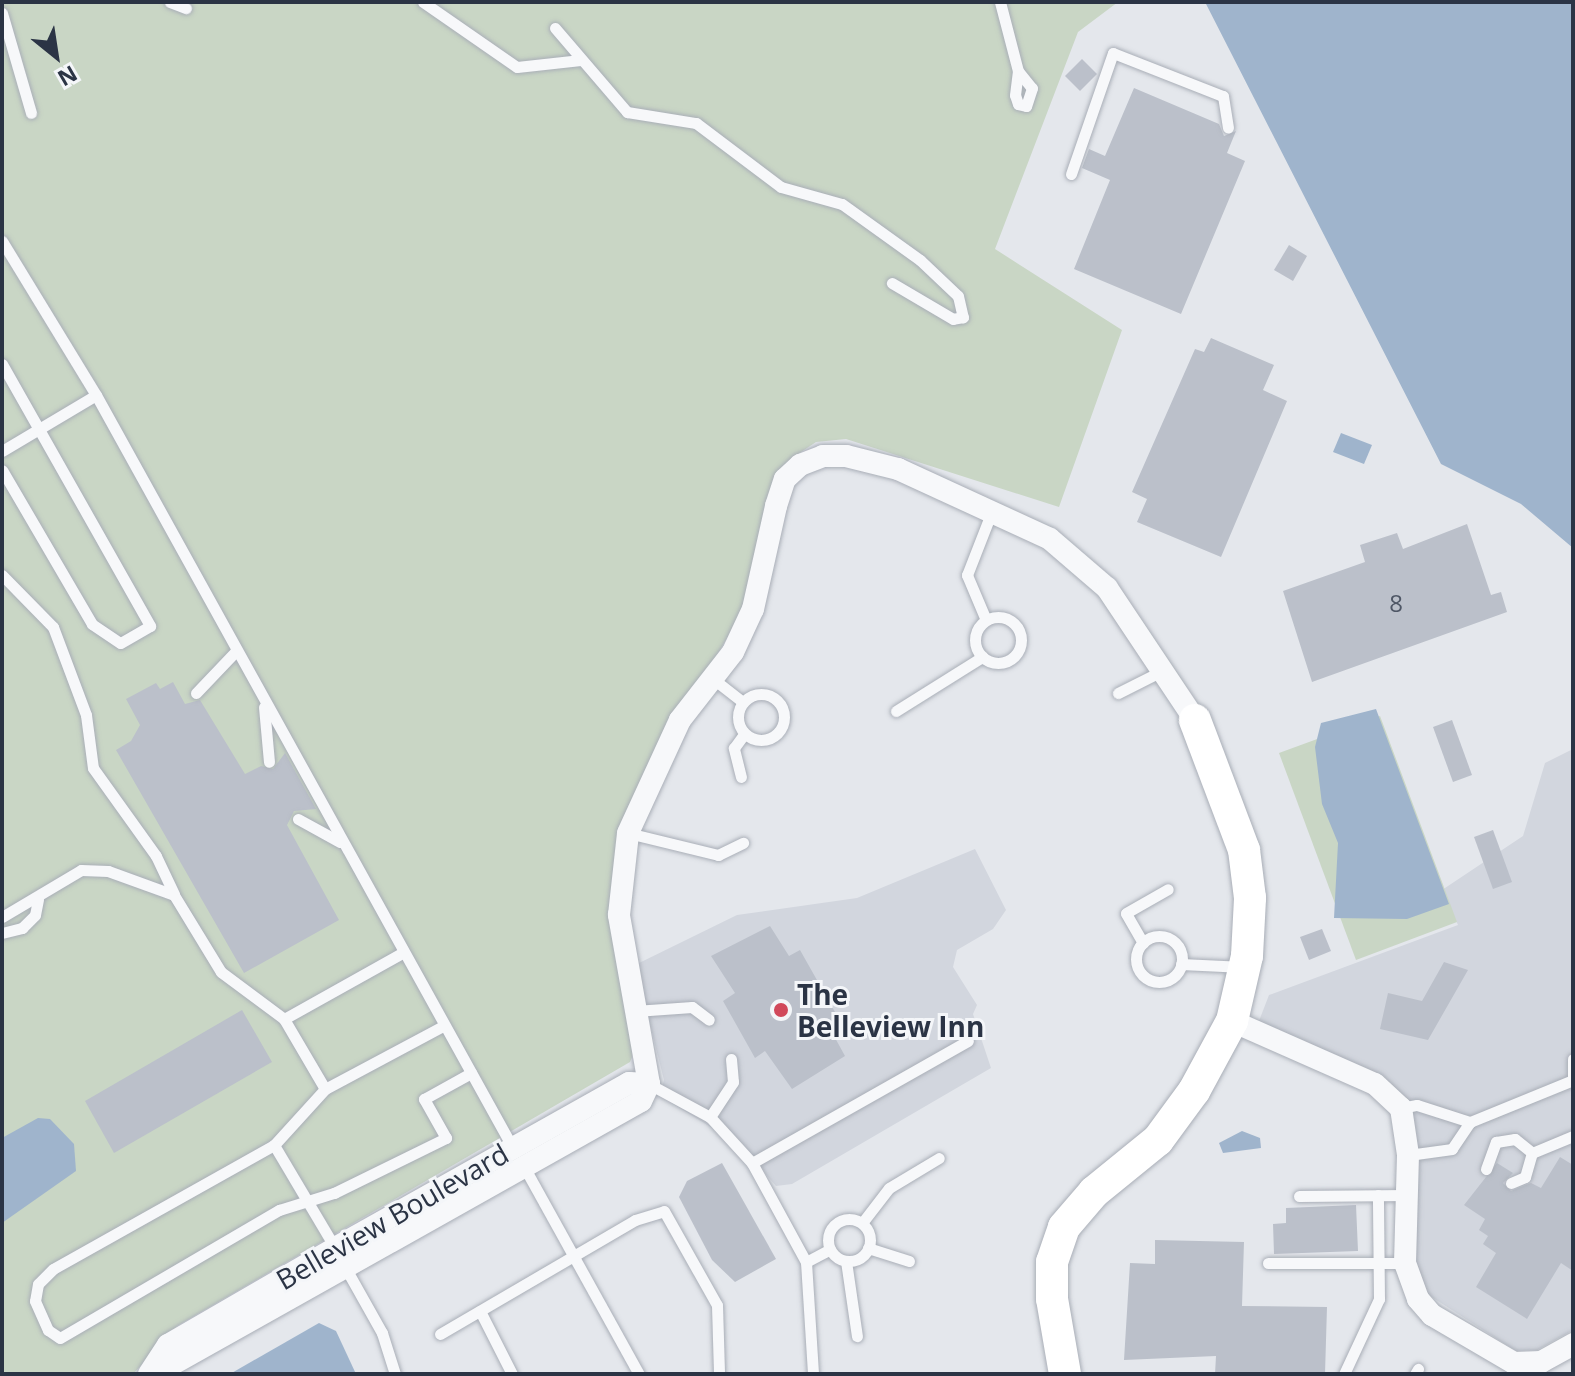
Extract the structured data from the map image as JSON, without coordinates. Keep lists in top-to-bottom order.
{
  "streets": {
    "street": ["Belleview Boulevard"]
  },
  "places": ["The Belleview Inn"],
  "house_numbers": ["8"],
  "north": "bottom right"
}
